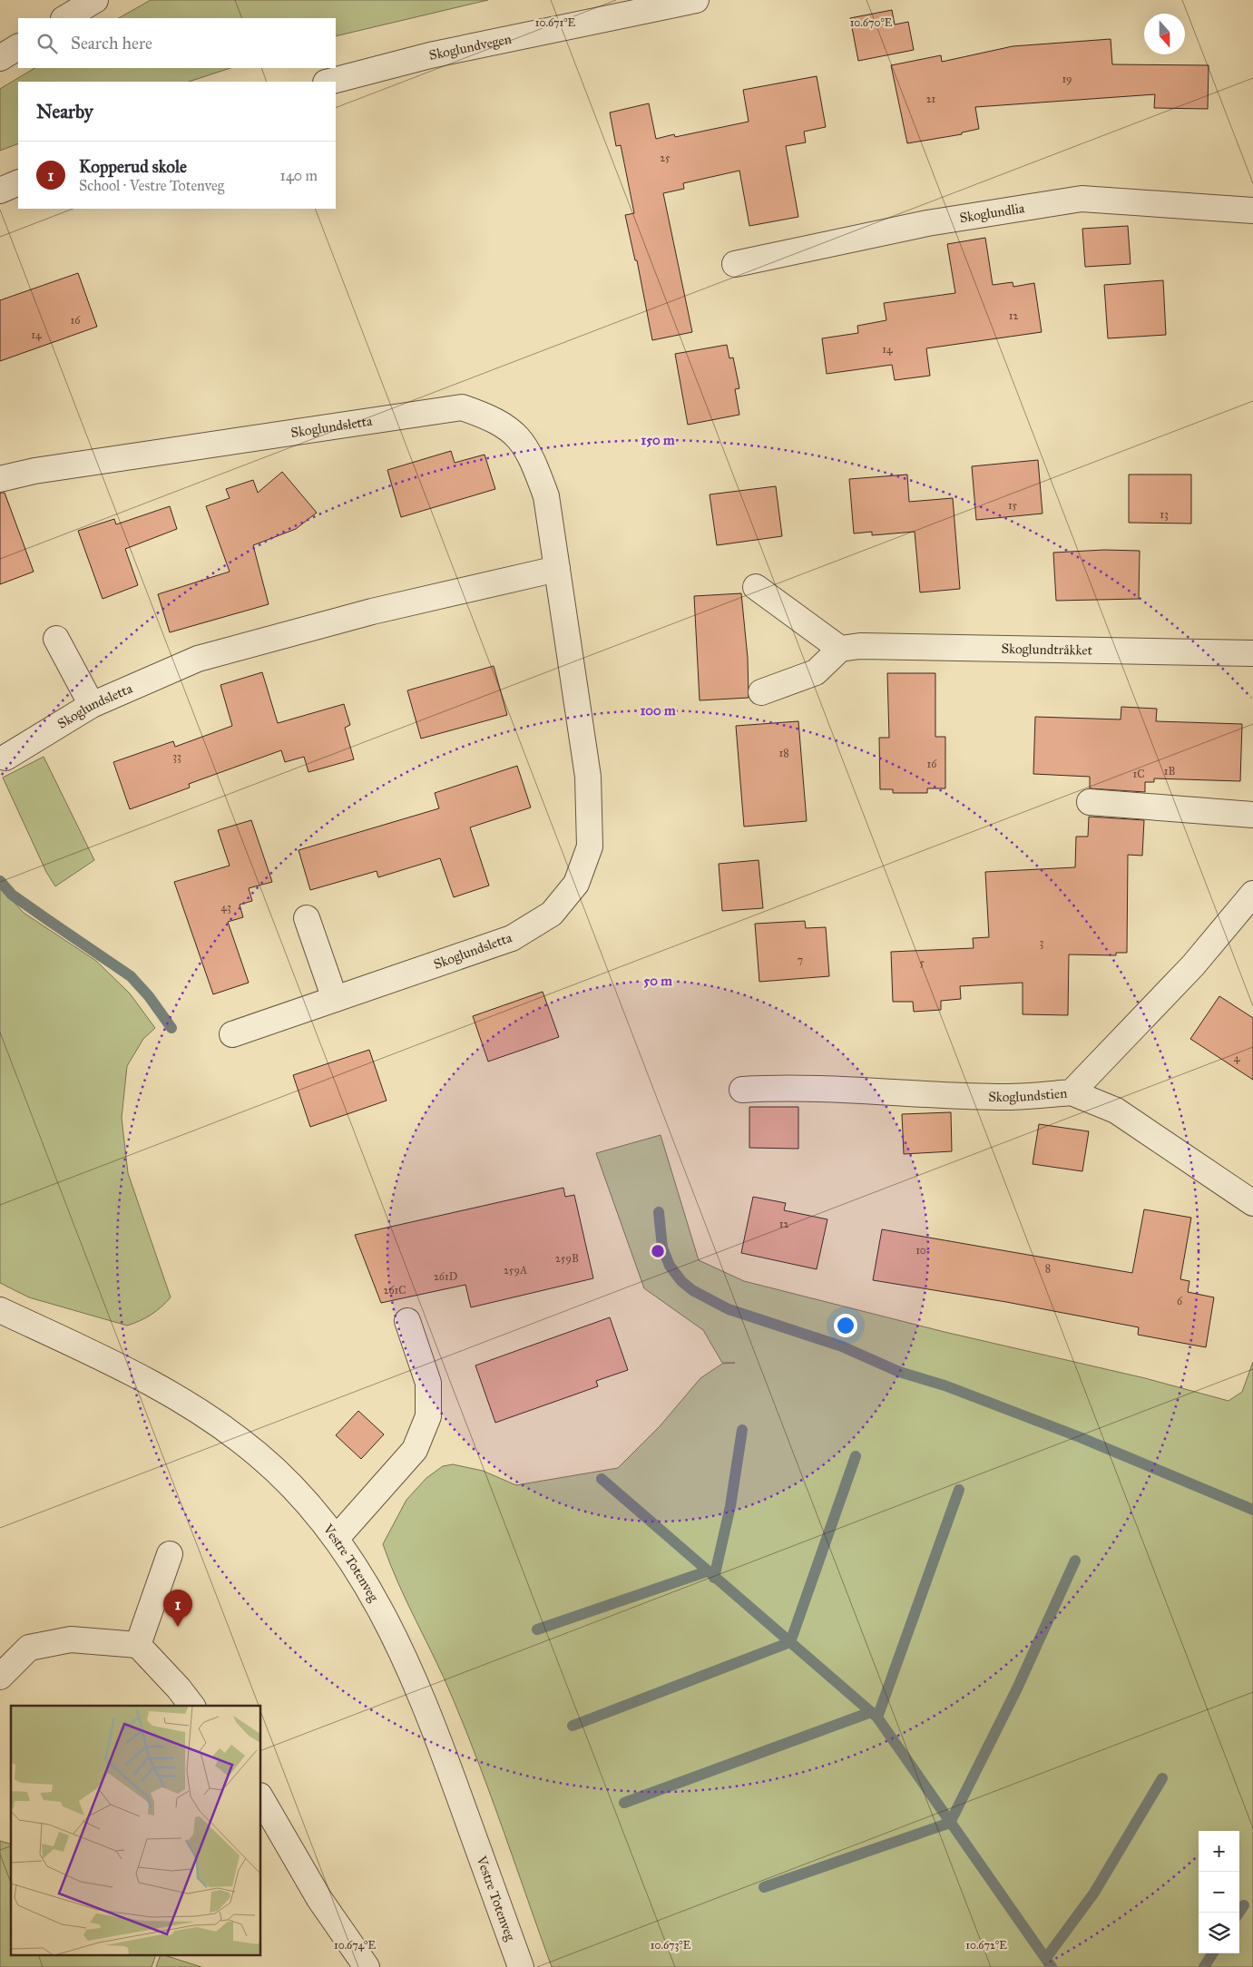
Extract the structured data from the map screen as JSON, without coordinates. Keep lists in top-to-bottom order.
{
  "streets": {
    "street": [
      "Skoglundvegen",
      "Skoglundlia",
      "Skoglundsletta",
      "Skoglundtråkket",
      "Skoglundstien",
      "Vestre Totenveg"
    ]
  },
  "house_numbers": [
    "19",
    "21",
    "25",
    "12",
    "16",
    "14",
    "14",
    "15",
    "13",
    "18",
    "33",
    "16",
    "1B",
    "1C",
    "43",
    "3",
    "7",
    "5",
    "4",
    "12",
    "10",
    "259B",
    "8",
    "259A",
    "261D",
    "261C",
    "6"
  ],
  "north": "bottom",
  "page": {
    "search": "Search here",
    "heading": "Nearby",
    "list": [
      {
        "mark": "1",
        "name": "Kopperud skole",
        "note": "School · Vestre Totenveg",
        "value": "140 m"
      }
    ],
    "pins": "1",
    "map_buttons": ["+", "−"]
  },
  "coordinates": [
    "10.671°E",
    "10.670°E",
    "10.674°E",
    "10.673°E",
    "10.672°E"
  ],
  "rings": ["150 m", "100 m", "50 m"]
}
